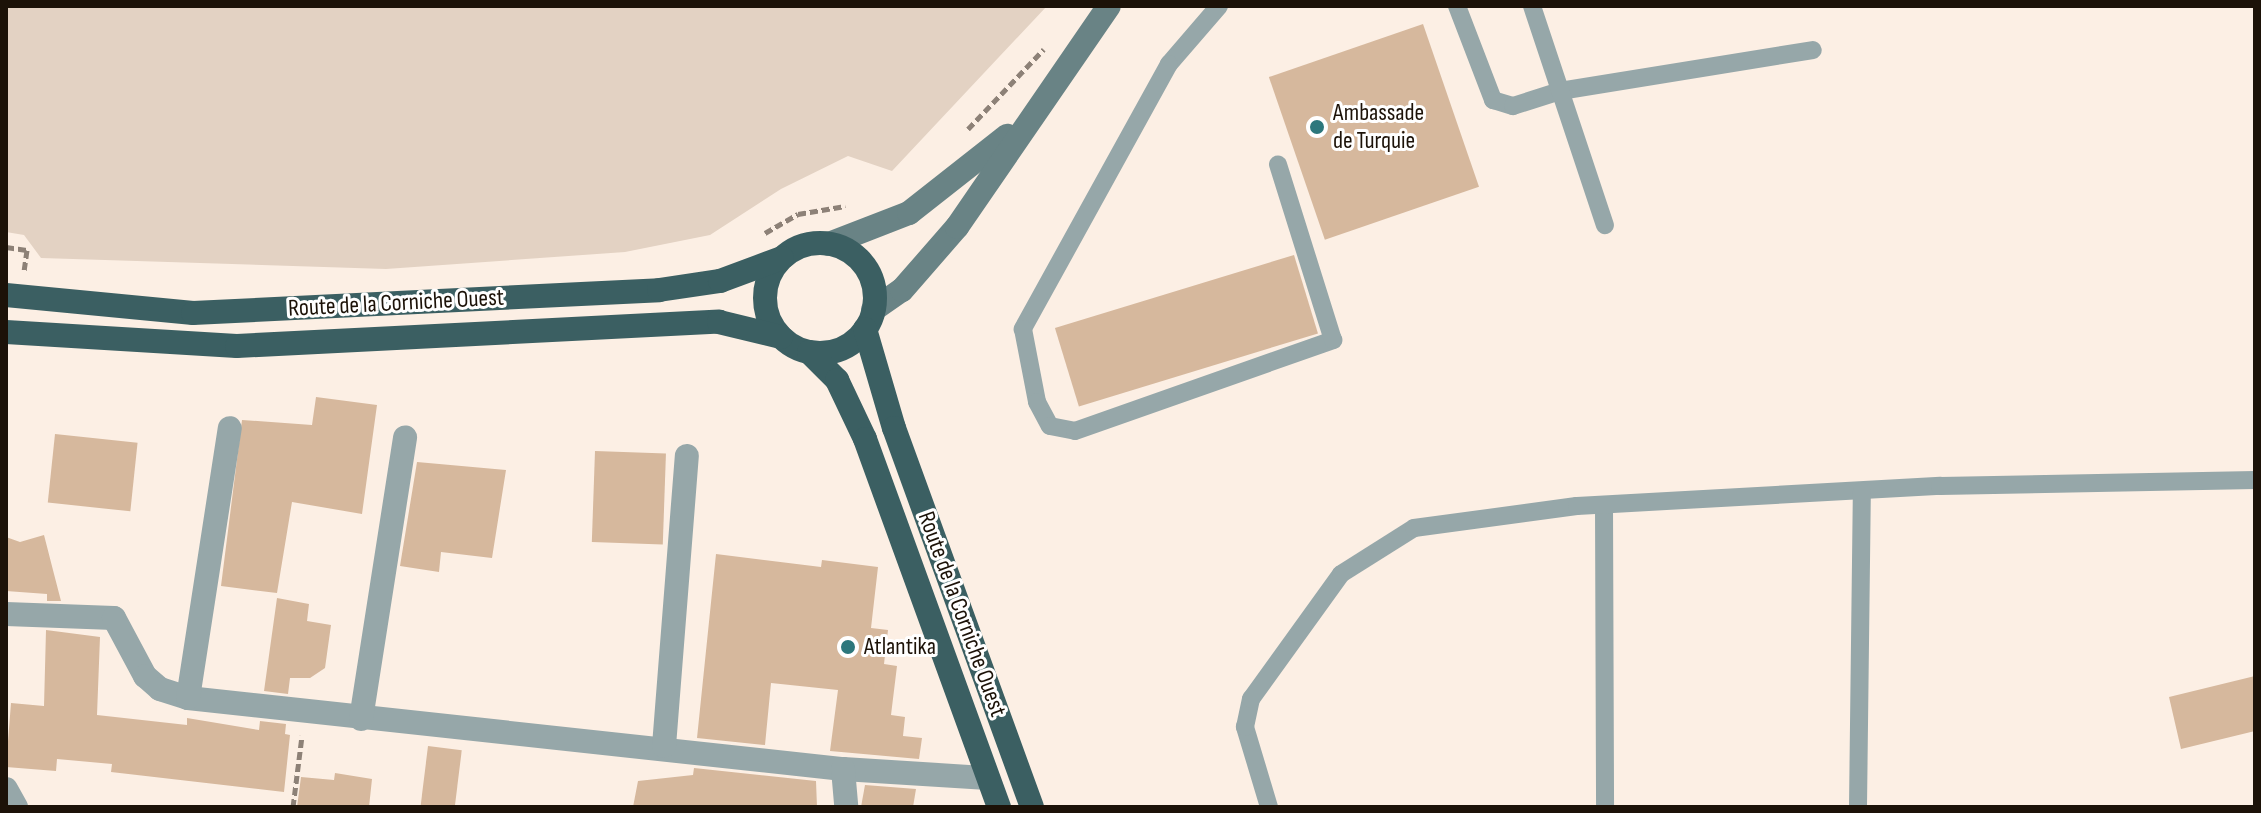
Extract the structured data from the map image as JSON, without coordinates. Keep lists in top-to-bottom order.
{
  "streets": {
    "highway": ["Route de la Corniche Ouest"]
  },
  "places": ["Ambassade de Turquie", "Atlantika"]
}
